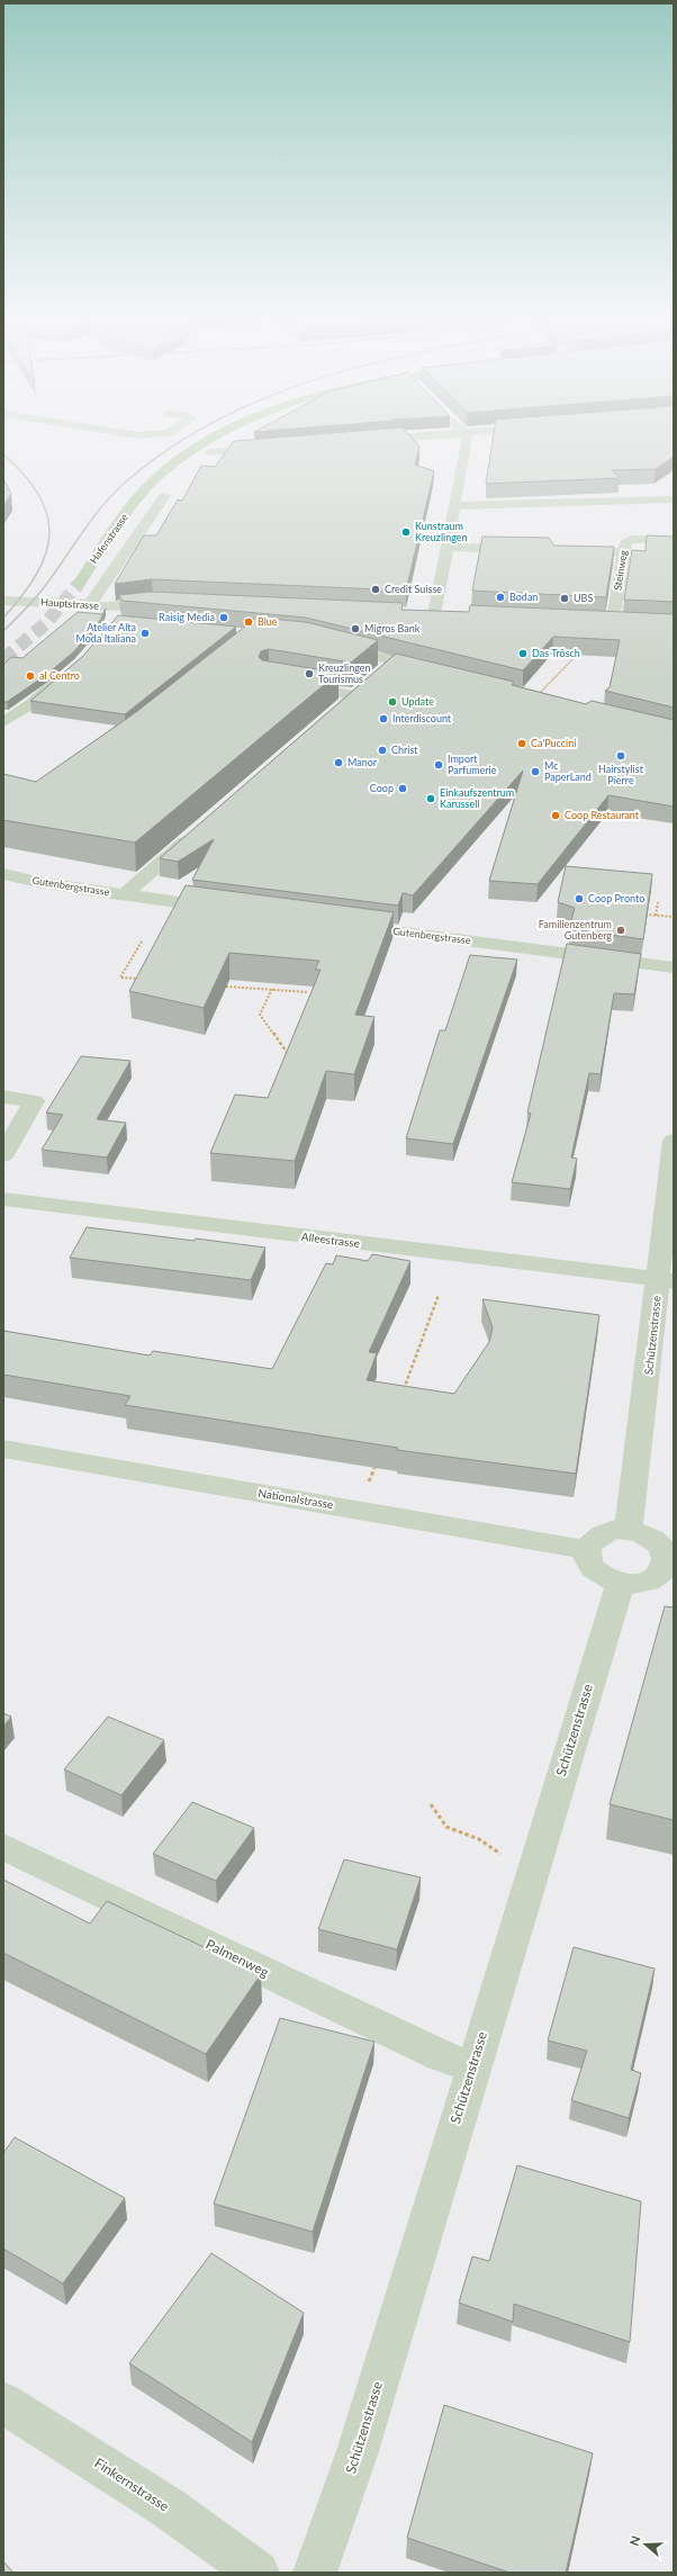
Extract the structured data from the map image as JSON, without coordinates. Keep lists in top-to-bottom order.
{
  "streets": {
    "main road": ["Hafenstrasse"],
    "street": [
      "Steinweg",
      "Hauptstrasse",
      "Gutenbergstrasse",
      "Alleestrasse",
      "Schützenstrasse",
      "Nationalstrasse",
      "Palmenweg",
      "Finkernstrasse"
    ]
  },
  "crossings": [
    ["Hafenstrasse", "Hauptstrasse"],
    ["Alleestrasse", "Schützenstrasse"],
    ["Schützenstrasse", "Nationalstrasse"],
    ["Schützenstrasse", "Palmenweg"]
  ],
  "places": [
    "Kunstraum Kreuzlingen",
    "Credit Suisse",
    "Bodan",
    "UBS",
    "Raisig Media",
    "Blue",
    "Migros Bank",
    "Atelier Alta Moda Italiana",
    "Das Trösch",
    "Kreuzlingen Tourismus",
    "al Centro",
    "Update",
    "Interdiscount",
    "Ca'Puccini",
    "Christ",
    "Hairstylist Pierre",
    "Manor",
    "Import Parfumerie",
    "Mc PaperLand",
    "Coop",
    "Einkaufszentrum Karussell",
    "Coop Restaurant",
    "Coop Pronto",
    "Familienzentrum Gutenberg"
  ],
  "north": "left"
}
